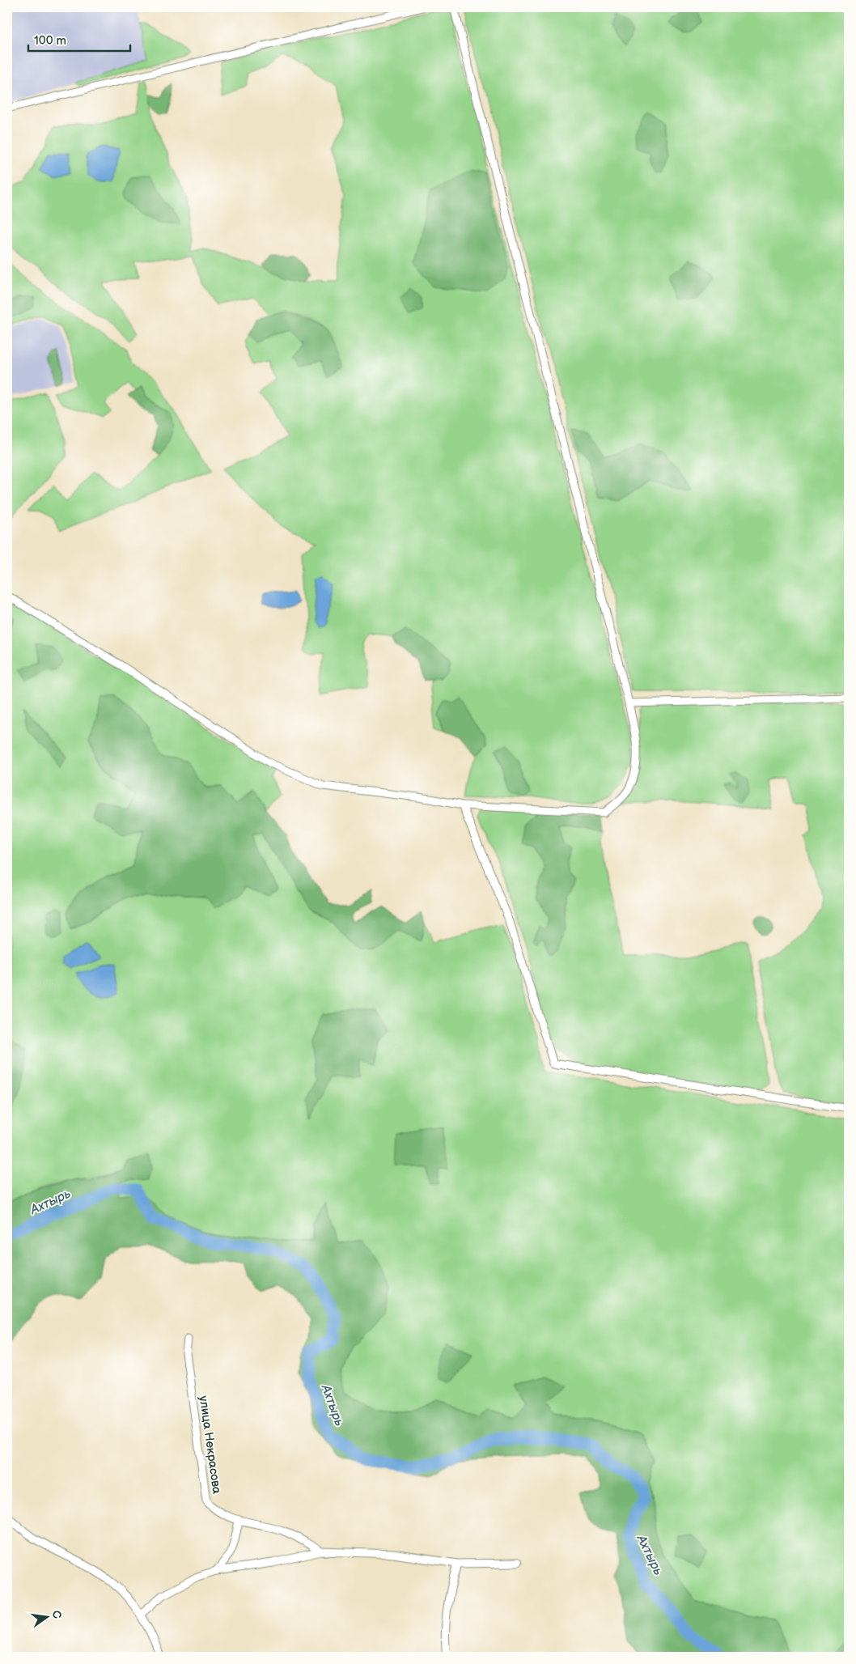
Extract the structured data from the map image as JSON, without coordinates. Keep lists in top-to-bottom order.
{
  "streets": {
    "street": ["улица Некрасова"]
  },
  "water": ["Ахтырь"],
  "scale_bar": "100 m",
  "north": "right"
}
